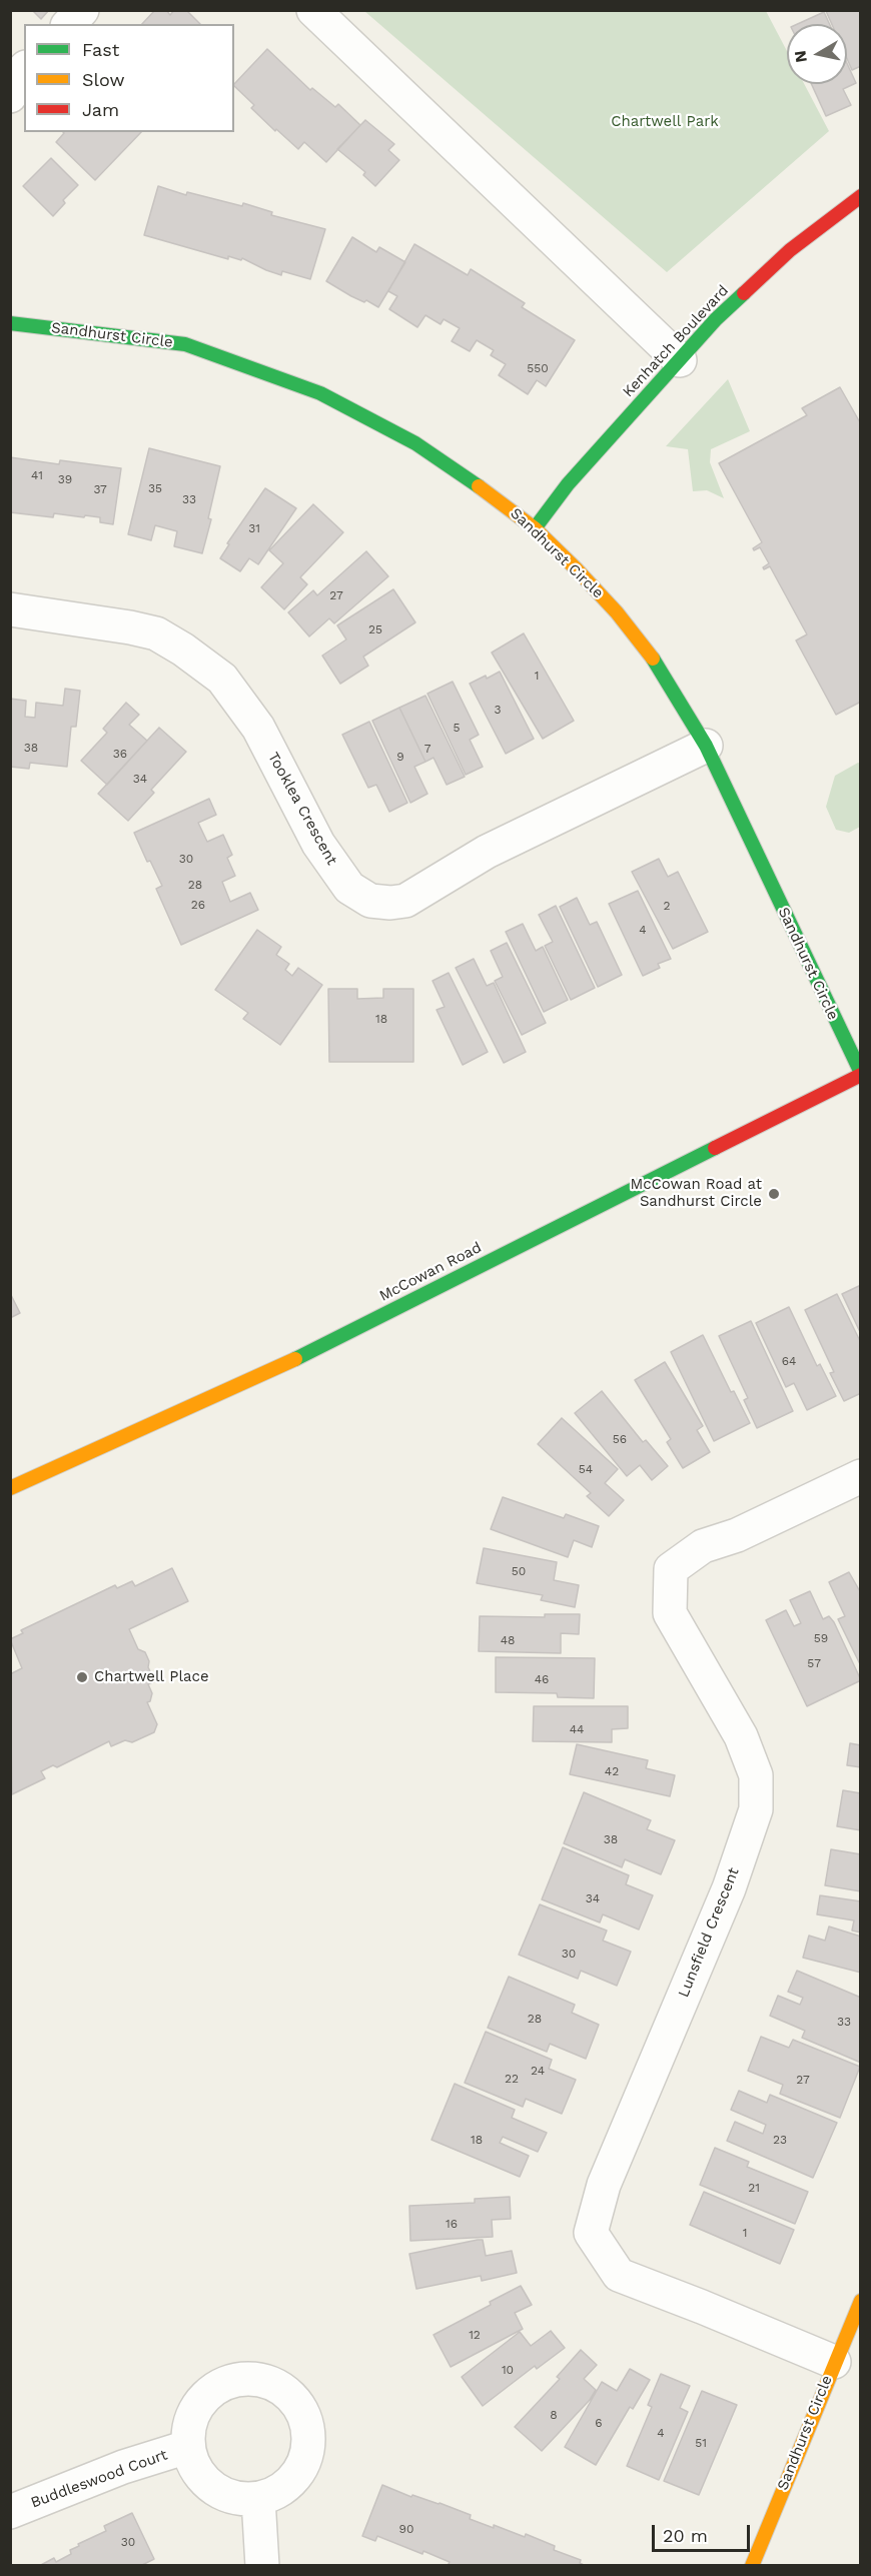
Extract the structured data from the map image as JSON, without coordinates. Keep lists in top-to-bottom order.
{
  "streets": {
    "street": [
      "Sandhurst Circle",
      "Kenhatch Boulevard",
      "Tooklea Crescent",
      "McCowan Road",
      "Lunsfield Crescent",
      "Buddleswood Court"
    ]
  },
  "crossings": [
    ["Sandhurst Circle", "Kenhatch Boulevard"],
    ["Sandhurst Circle", "Tooklea Crescent"],
    ["Sandhurst Circle", "McCowan Road"],
    ["Sandhurst Circle", "Lunsfield Crescent"]
  ],
  "parks": ["Chartwell Park"],
  "places": ["McCowan Road at Sandhurst Circle", "Chartwell Place"],
  "house_numbers": [
    "550",
    "41",
    "39",
    "35",
    "37",
    "33",
    "31",
    "27",
    "25",
    "1",
    "3",
    "5",
    "38",
    "7",
    "36",
    "9",
    "34",
    "30",
    "28",
    "26",
    "2",
    "4",
    "18",
    "64",
    "56",
    "54",
    "50",
    "59",
    "48",
    "57",
    "46",
    "44",
    "42",
    "38",
    "34",
    "30",
    "28",
    "33",
    "24",
    "22",
    "27",
    "18",
    "23",
    "21",
    "16",
    "1",
    "12",
    "10",
    "8",
    "6",
    "4",
    "51",
    "90",
    "30"
  ],
  "legend": ["Fast", "Slow", "Jam"],
  "scale_bar": "20 m",
  "north": "left"
}
